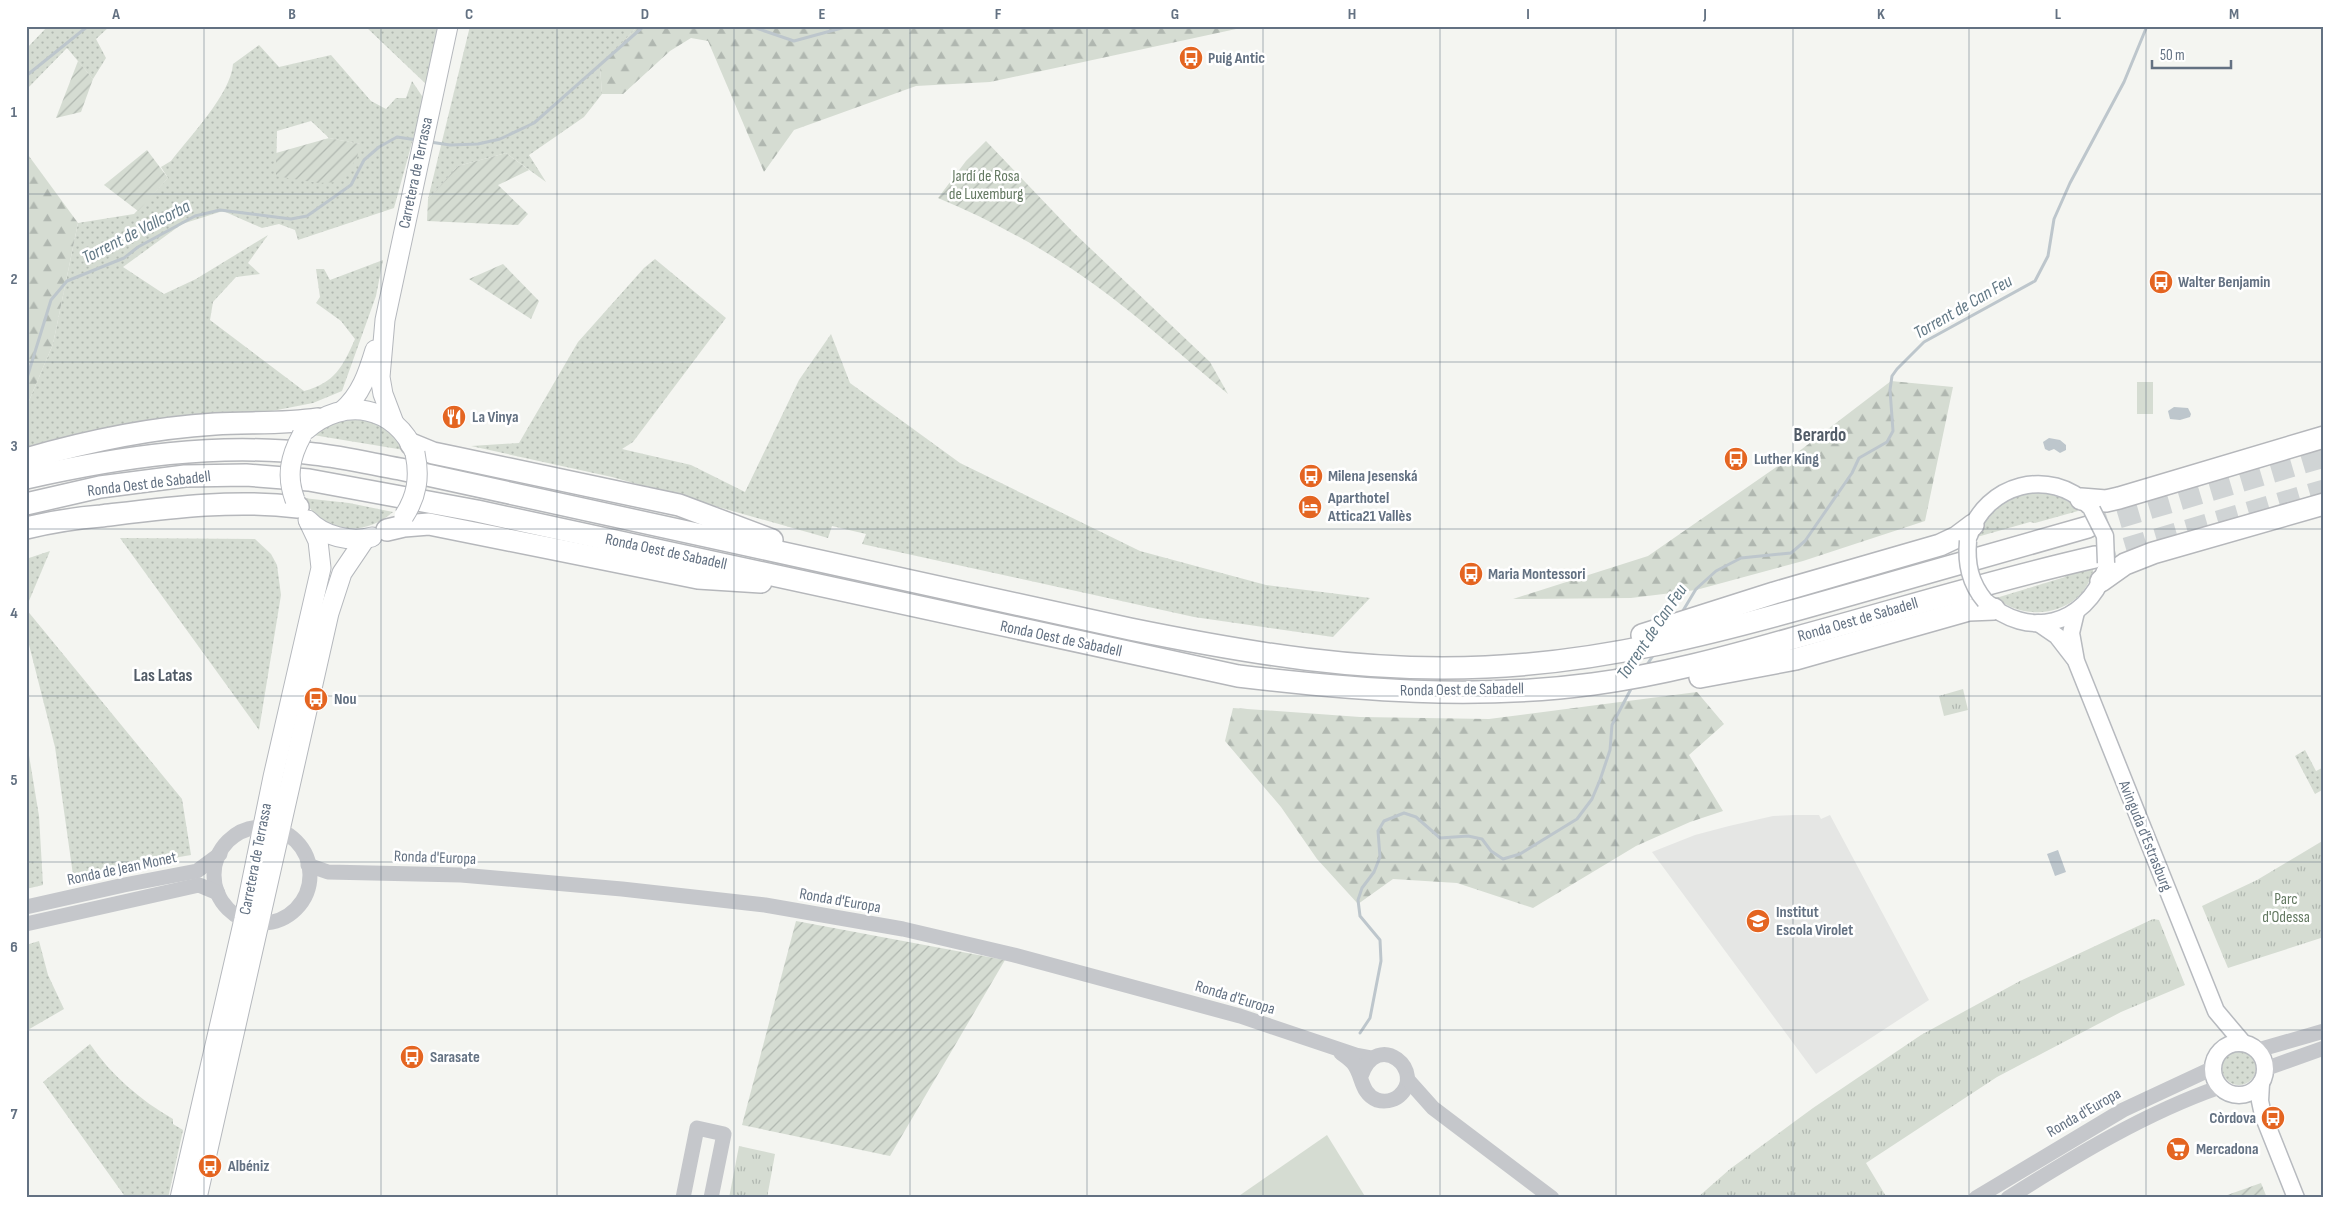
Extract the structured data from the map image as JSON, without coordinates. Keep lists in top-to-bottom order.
{
  "streets": {
    "highway": ["Ronda Oest de Sabadell"],
    "main road": ["Carretera de Terrassa", "Avinguda d'Estrasburg"],
    "street": ["Ronda d'Europa", "Ronda de Jean Monet"]
  },
  "crossings": [
    ["Carretera de Terrassa", "Ronda de Jean Monet"],
    ["Avinguda d'Estrasburg", "Ronda d'Europa"]
  ],
  "districts": ["Berardo", "Las Latas"],
  "water": ["Torrent de Vallcorba", "Torrent de Can Feu"],
  "parks": ["Jardí de Rosa de Luxemburg", "Parc d'Odessa"],
  "places": {
    "bus stop": [
      "Puig Antic",
      "Walter Benjamin",
      "Luther King",
      "Milena Jesenská",
      "Maria Montessori",
      "Nou",
      "Sarasate",
      "Còrdova",
      "Albéniz"
    ],
    "restaurant": ["La Vinya"],
    "hotel": ["Aparthotel Attica21 Vallès"],
    "school or university": ["Institut Escola Virolet"],
    "supermarket": ["Mercadona"]
  },
  "scale_bar": "50 m",
  "grid": {
    "columns": [
      "A",
      "B",
      "C",
      "D",
      "E",
      "F",
      "G",
      "H",
      "I",
      "J",
      "K",
      "L",
      "M"
    ],
    "rows": [
      "1",
      "2",
      "3",
      "4",
      "5",
      "6",
      "7"
    ]
  }
}
